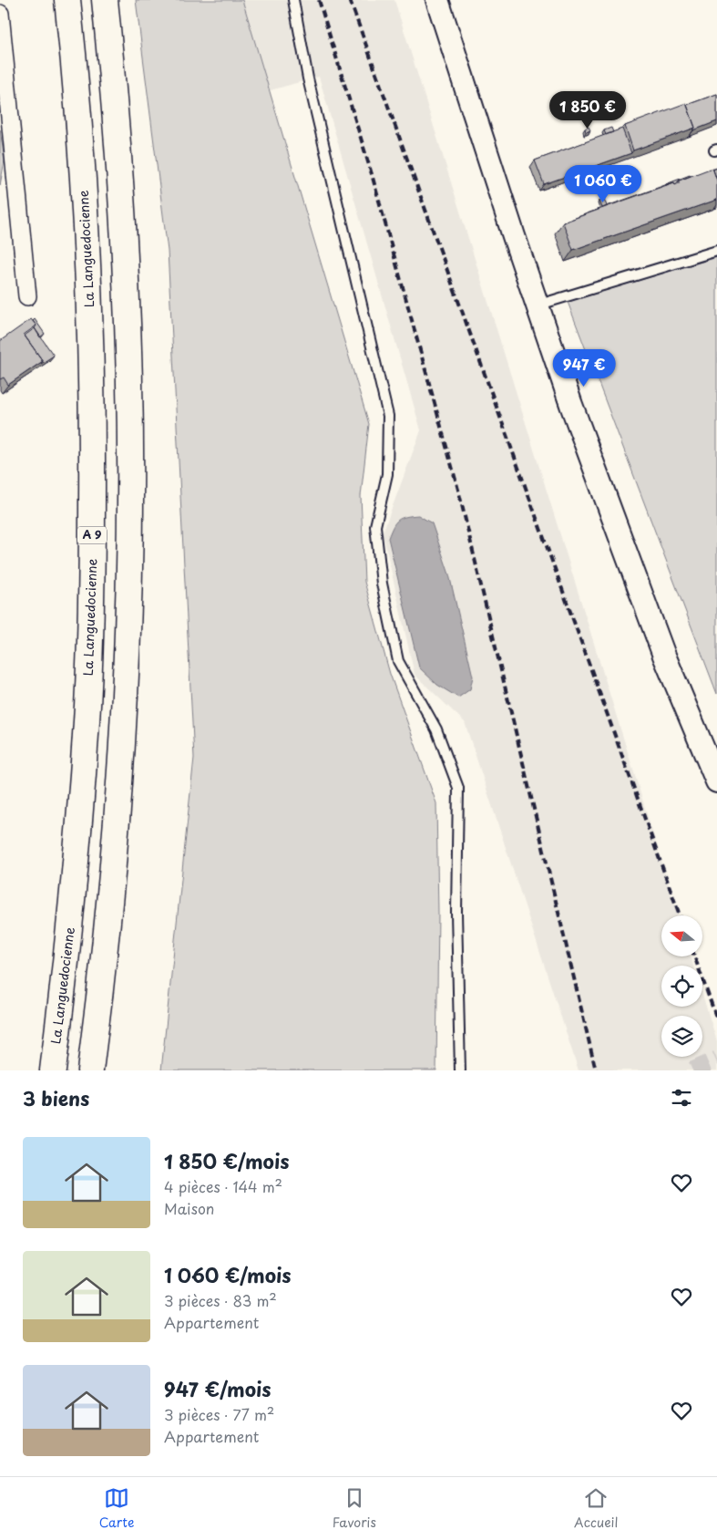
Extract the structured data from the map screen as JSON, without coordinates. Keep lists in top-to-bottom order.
{
  "streets": {
    "highway": ["La Languedocienne", "A 9"]
  },
  "north": "left",
  "page": {
    "price": ["1 850 €", "1 060 €", "947 €"],
    "heading": "3 biens",
    "list": [
      {
        "name": "1 850 €/mois",
        "note": "4 pièces · 144 m² · Maison"
      },
      {
        "name": "1 060 €/mois",
        "note": "3 pièces · 83 m² · Appartement"
      },
      {
        "name": "947 €/mois",
        "note": "3 pièces · 77 m² · Appartement"
      }
    ],
    "tabs": ["Carte", "Favoris", "Accueil"]
  }
}
